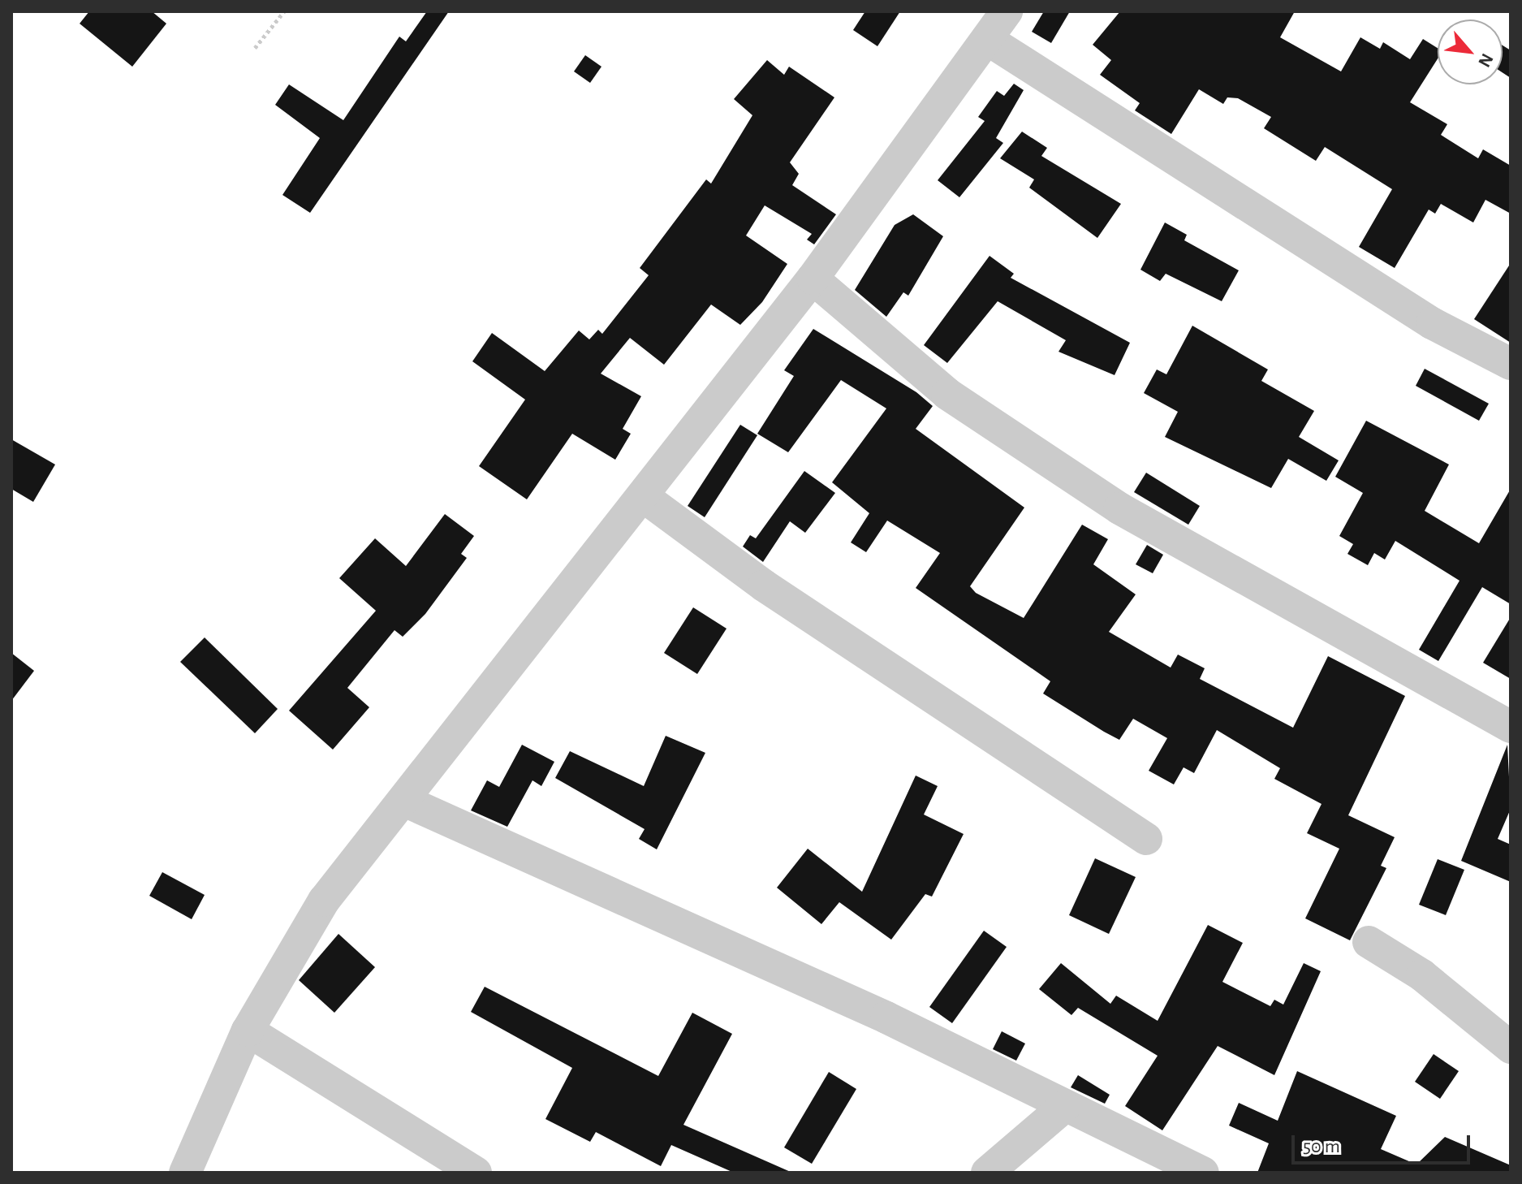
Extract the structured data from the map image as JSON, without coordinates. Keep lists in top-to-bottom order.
{
  "scale_bar": "50 m",
  "north": "bottom right"
}
